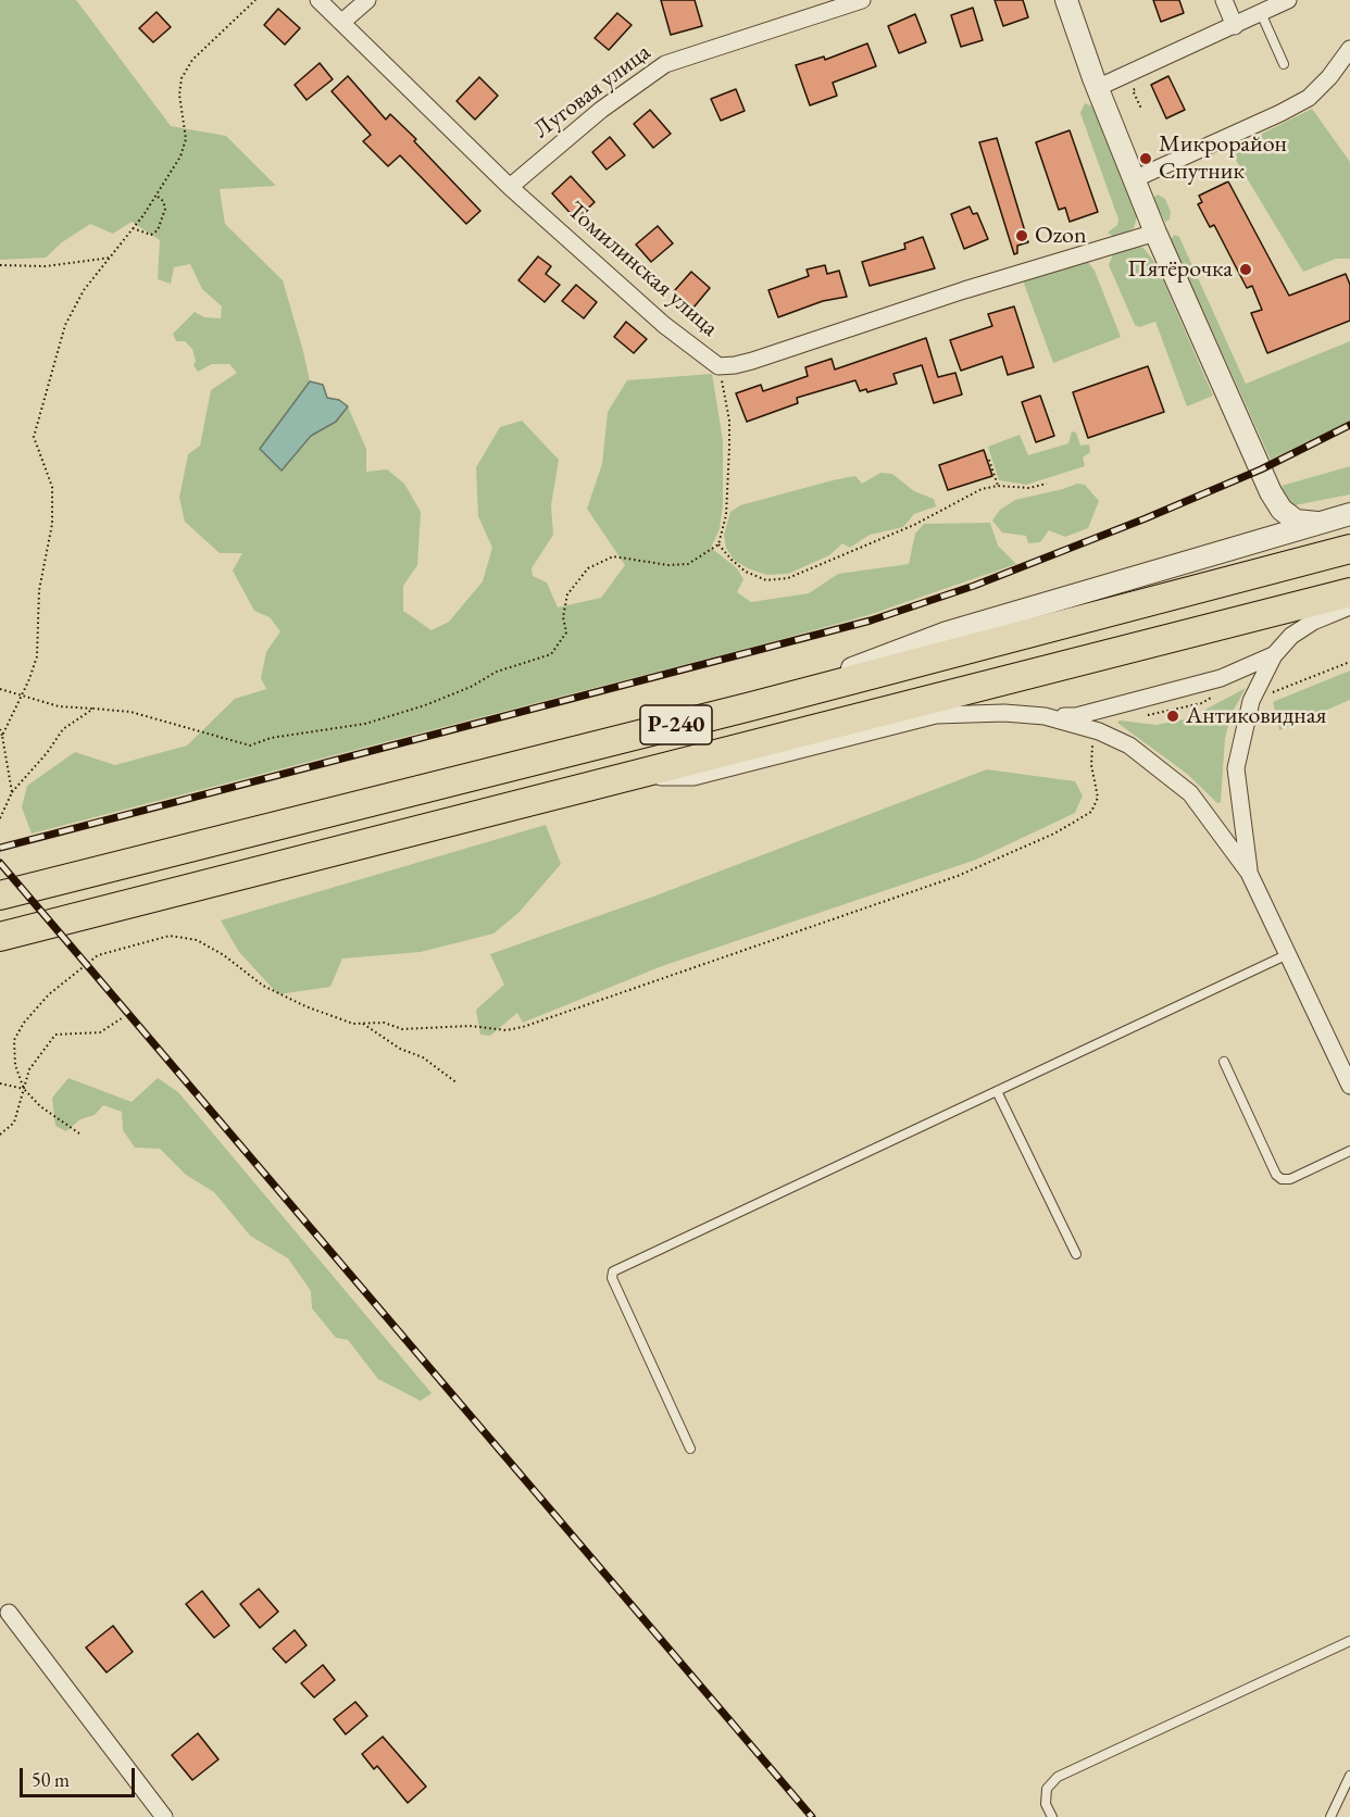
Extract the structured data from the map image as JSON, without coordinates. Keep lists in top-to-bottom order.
{
  "streets": {
    "highway": ["Р-240"],
    "street": ["Луговая улица", "Томилинская улица"]
  },
  "crossings": [
    ["Луговая улица", "Томилинская улица"]
  ],
  "places": [
    "Микрорайон Спутник",
    "Ozon",
    "Пятёрочка",
    "Антиковидная"
  ],
  "scale_bar": "50 m"
}
